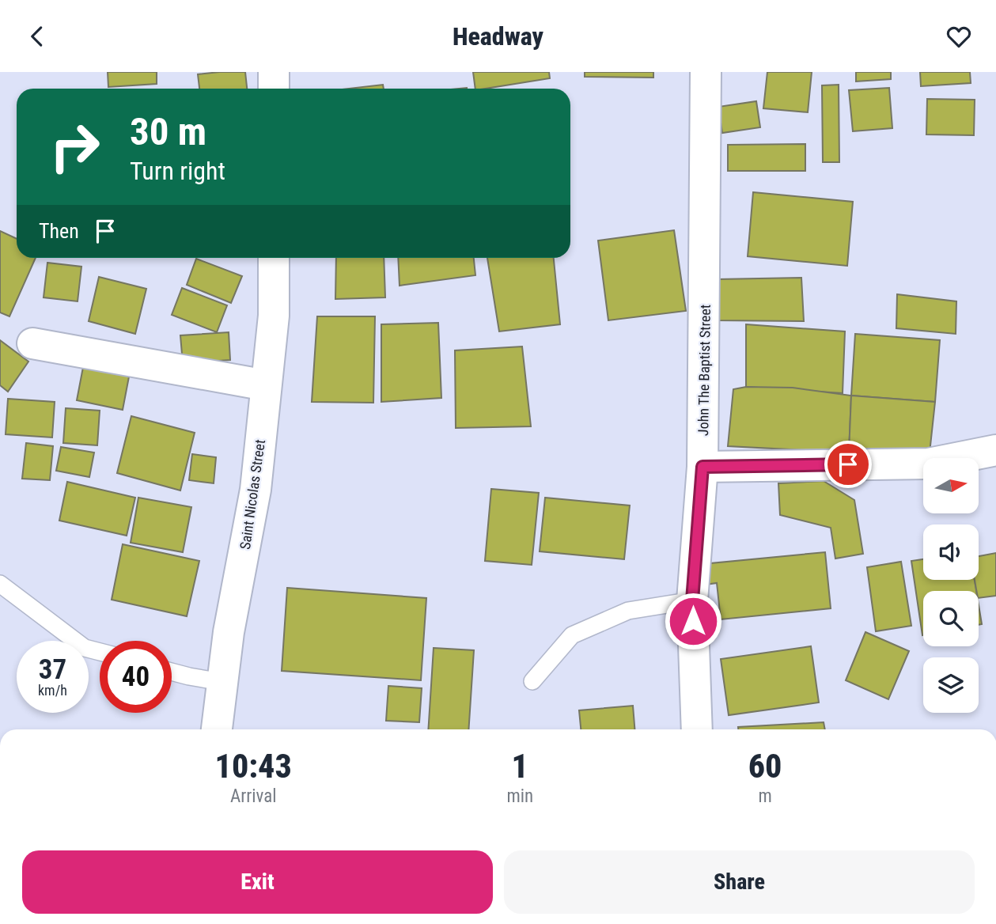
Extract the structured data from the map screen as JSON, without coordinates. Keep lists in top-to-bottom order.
{
  "streets": {
    "street": ["John The Baptist Street", "Saint Nicolas Street"]
  },
  "north": "right",
  "page": {
    "header": "Headway",
    "turn": ["30 m", "Turn right"],
    "then": "Then",
    "speed": "37 km/h",
    "limit": "40",
    "eta": [
      "10:43",
      "Arrival",
      "1",
      "min",
      "60",
      "m"
    ],
    "buttons": ["Exit", "Share"]
  }
}
